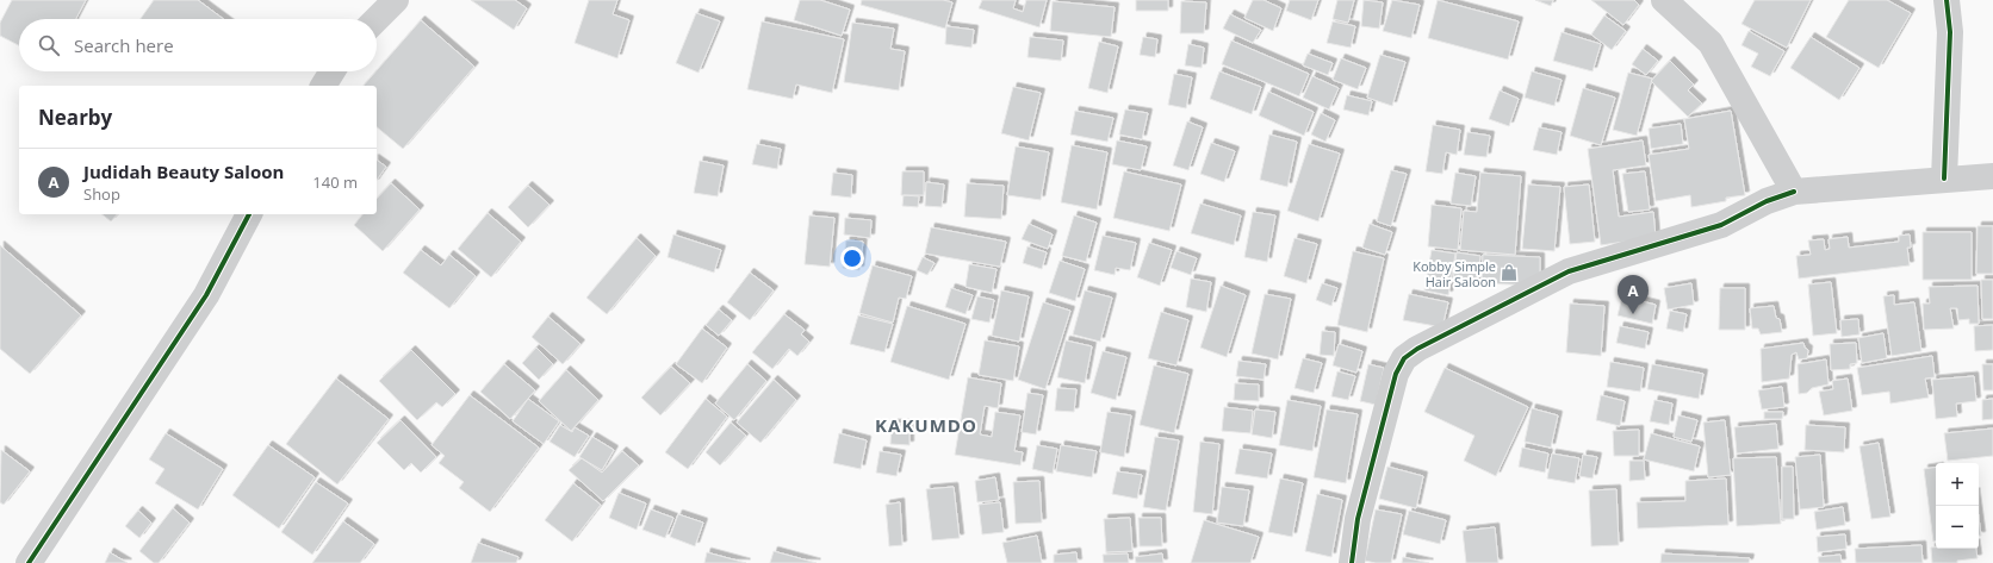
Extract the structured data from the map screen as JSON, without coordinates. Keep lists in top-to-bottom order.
{
  "districts": ["KAKUMDO"],
  "places": {
    "shop": ["Kobby Simple Hair Saloon"]
  },
  "page": {
    "search": "Search here",
    "heading": "Nearby",
    "list": [
      {
        "mark": "A",
        "name": "Judidah Beauty Saloon",
        "note": "Shop",
        "value": "140 m"
      }
    ],
    "pins": "A",
    "map_buttons": ["+", "−"]
  }
}
